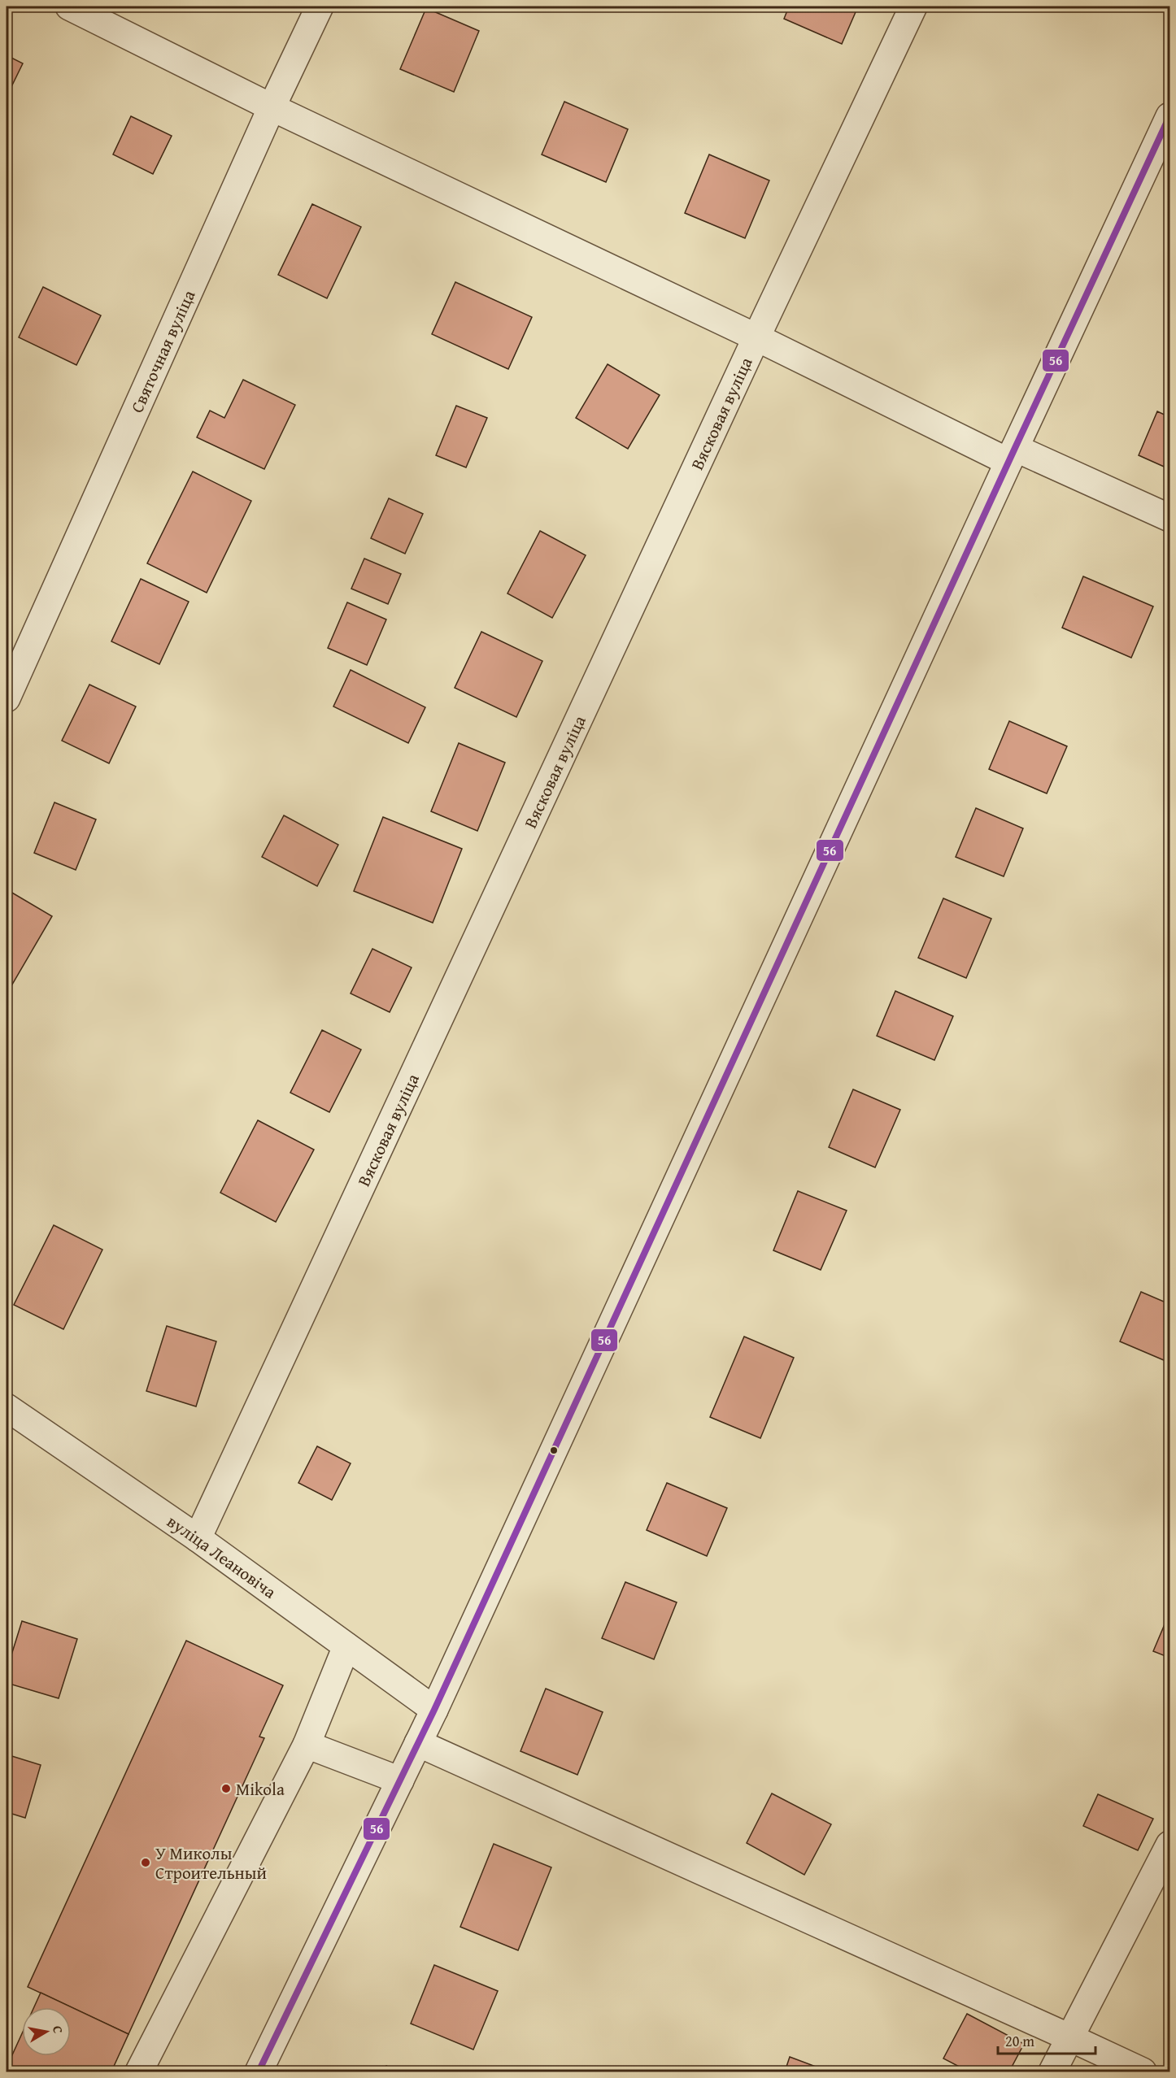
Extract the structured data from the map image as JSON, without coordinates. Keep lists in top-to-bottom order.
{
  "streets": {
    "street": ["Святочная вуліца", "Вясковая вуліца", "вуліца Леановіча"]
  },
  "crossings": [
    ["Вясковая вуліца", "вуліца Леановіча"]
  ],
  "places": ["Mikola", "У Миколы Строительный"],
  "lines": ["transit line 56"],
  "scale_bar": "20 m",
  "north": "right"
}
